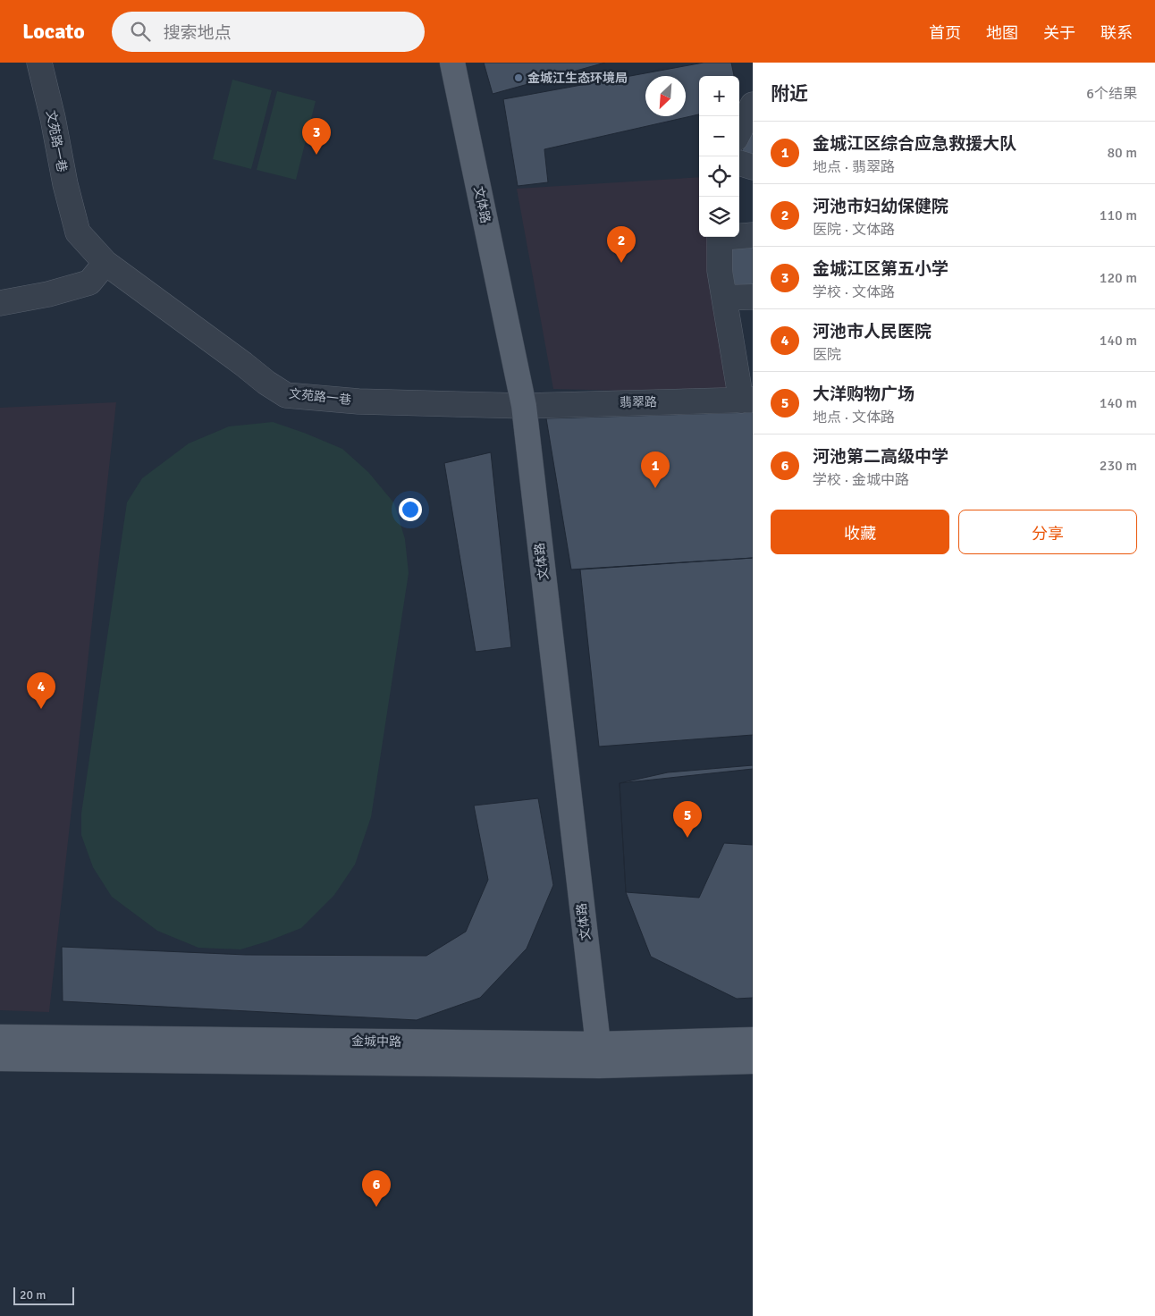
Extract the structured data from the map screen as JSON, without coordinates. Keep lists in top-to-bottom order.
{
  "streets": {
    "main road": ["文体路", "金城中路"],
    "street": ["文苑路一巷", "翡翠路"]
  },
  "crossings": [
    ["文苑路一巷", "文体路"],
    ["文苑路一巷", "翡翠路"],
    ["文体路", "翡翠路"],
    ["文体路", "金城中路"]
  ],
  "places": ["金城江生态环境局"],
  "scale_bar": "20 m",
  "north": "bottom left",
  "page": {
    "header": "Locato",
    "search": "搜索地点",
    "nav": [
      "首页",
      "地图",
      "关于",
      "联系"
    ],
    "heading": ["附近", "6个结果"],
    "map_buttons": ["+", "−"],
    "pins": [
      "3",
      "2",
      "1",
      "4",
      "5",
      "6"
    ],
    "list": [
      {
        "mark": "1",
        "name": "金城江区综合应急救援大队",
        "note": "地点 · 翡翠路",
        "value": "80 m"
      },
      {
        "mark": "2",
        "name": "河池市妇幼保健院",
        "note": "医院 · 文体路",
        "value": "110 m"
      },
      {
        "mark": "3",
        "name": "金城江区第五小学",
        "note": "学校 · 文体路",
        "value": "120 m"
      },
      {
        "mark": "4",
        "name": "河池市人民医院",
        "note": "医院",
        "value": "140 m"
      },
      {
        "mark": "5",
        "name": "大洋购物广场",
        "note": "地点 · 文体路",
        "value": "140 m"
      },
      {
        "mark": "6",
        "name": "河池第二高级中学",
        "note": "学校 · 金城中路",
        "value": "230 m"
      }
    ],
    "buttons": ["收藏", "分享"],
    "scale": "20 m"
  }
}
